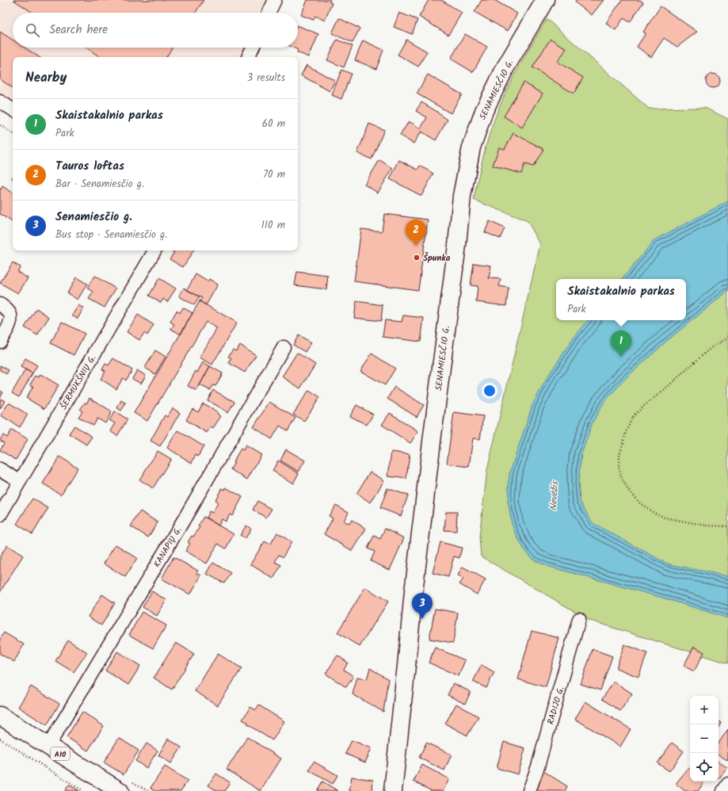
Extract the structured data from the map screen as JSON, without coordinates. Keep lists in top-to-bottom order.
{
  "streets": {
    "main road": ["SENAMIESČIO G.", "A10"],
    "street": ["ŠERMUKŠNIŲ G.", "KANAPIŲ G.", "RADIJO G."]
  },
  "crossings": [
    ["KANAPIŲ G.", "A10"]
  ],
  "water": ["Nevėžis"],
  "places": ["Špunka"],
  "page": {
    "search": "Search here",
    "heading": ["Nearby", "3 results"],
    "list": [
      {
        "mark": "1",
        "name": "Skaistakalnio parkas",
        "note": "Park",
        "value": "60 m"
      },
      {
        "mark": "2",
        "name": "Tauros loftas",
        "note": "Bar · Senamiesčio g.",
        "value": "70 m"
      },
      {
        "mark": "3",
        "name": "Senamiesčio g.",
        "note": "Bus stop · Senamiesčio g.",
        "value": "110 m"
      }
    ],
    "pins": ["2", "1", "3"],
    "popup": ["Skaistakalnio parkas", "Park"],
    "map_buttons": ["+", "−"]
  }
}
